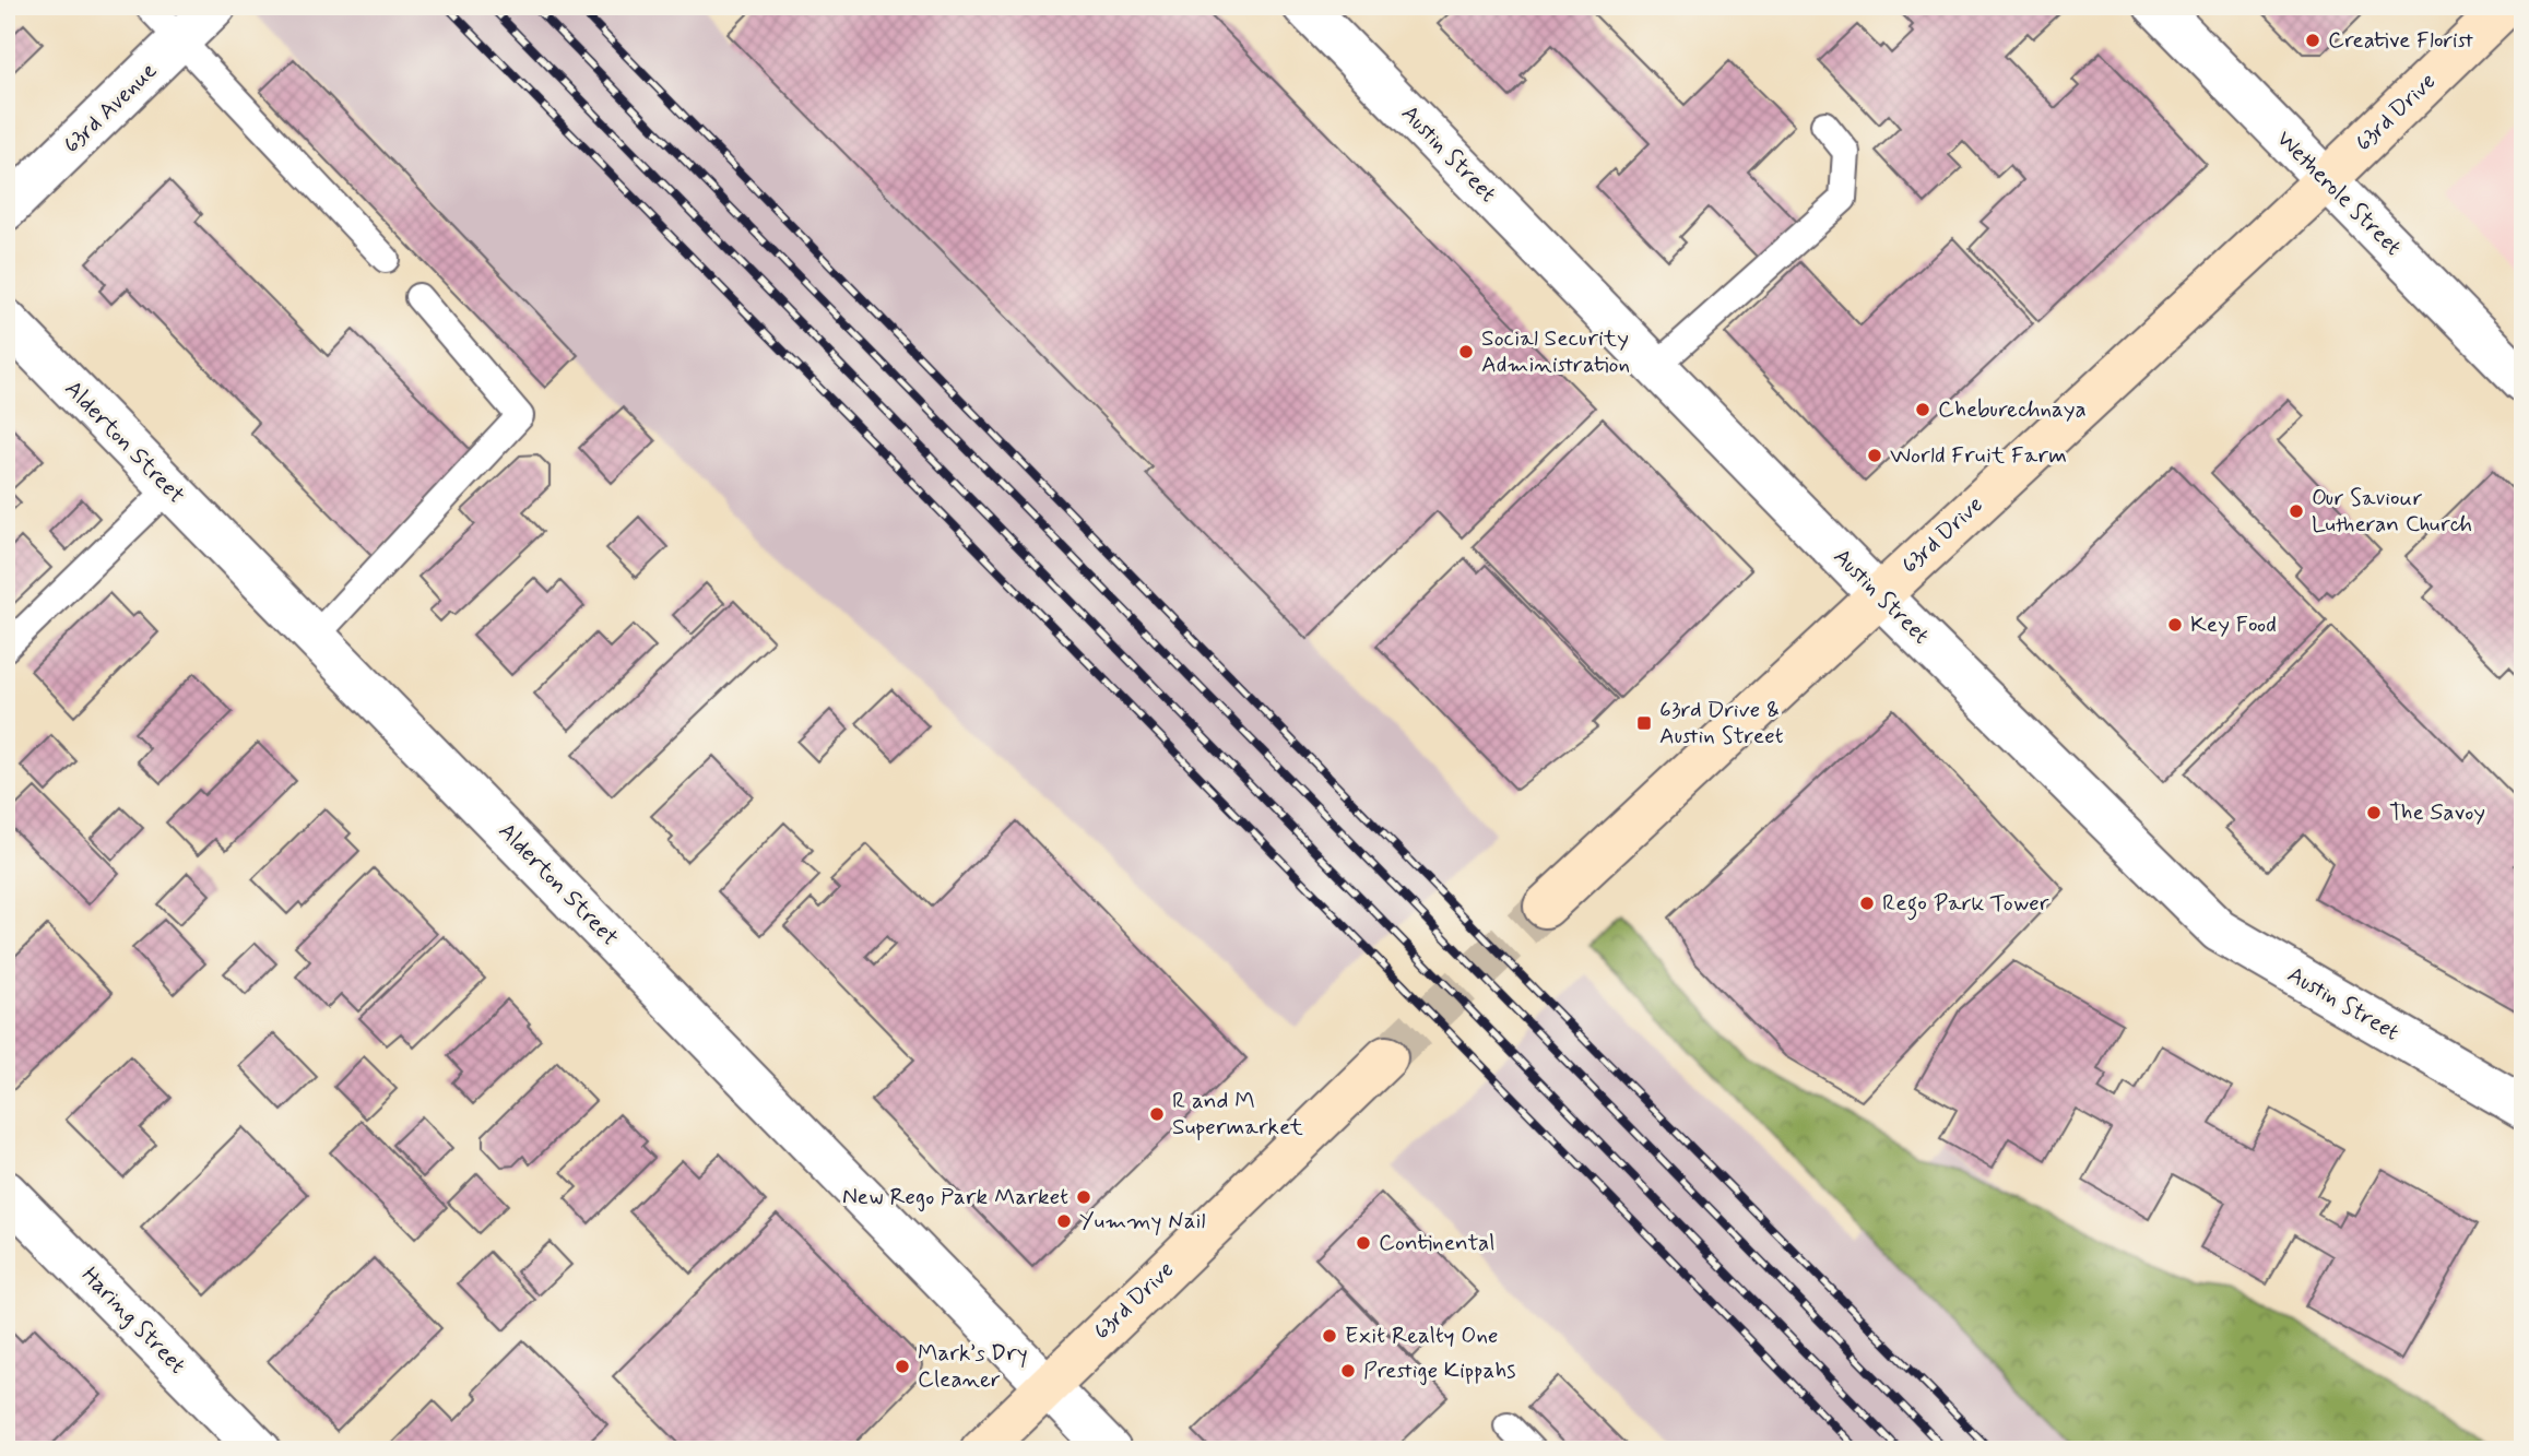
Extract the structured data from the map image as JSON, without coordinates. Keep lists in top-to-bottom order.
{
  "streets": {
    "street": [
      "63rd Avenue",
      "63rd Drive",
      "Austin Street",
      "Wetherole Street",
      "Alderton Street",
      "Haring Street"
    ]
  },
  "crossings": [
    ["63rd Drive", "Austin Street"],
    ["63rd Drive", "Wetherole Street"],
    ["63rd Drive", "Alderton Street"]
  ],
  "places": {
    "other": [
      "Creative Florist",
      "Social Security Administration",
      "Cheburechnaya",
      "World Fruit Farm",
      "Our Saviour Lutheran Church",
      "Key Food",
      "The Savoy",
      "Rego Park Tower",
      "R and M Supermarket",
      "New Rego Park Market",
      "Yummy Nail",
      "Continental",
      "Exit Realty One",
      "Mark’s Dry Cleaner",
      "Prestige Kippahs"
    ],
    "transit": ["63rd Drive & Austin Street"]
  }
}
